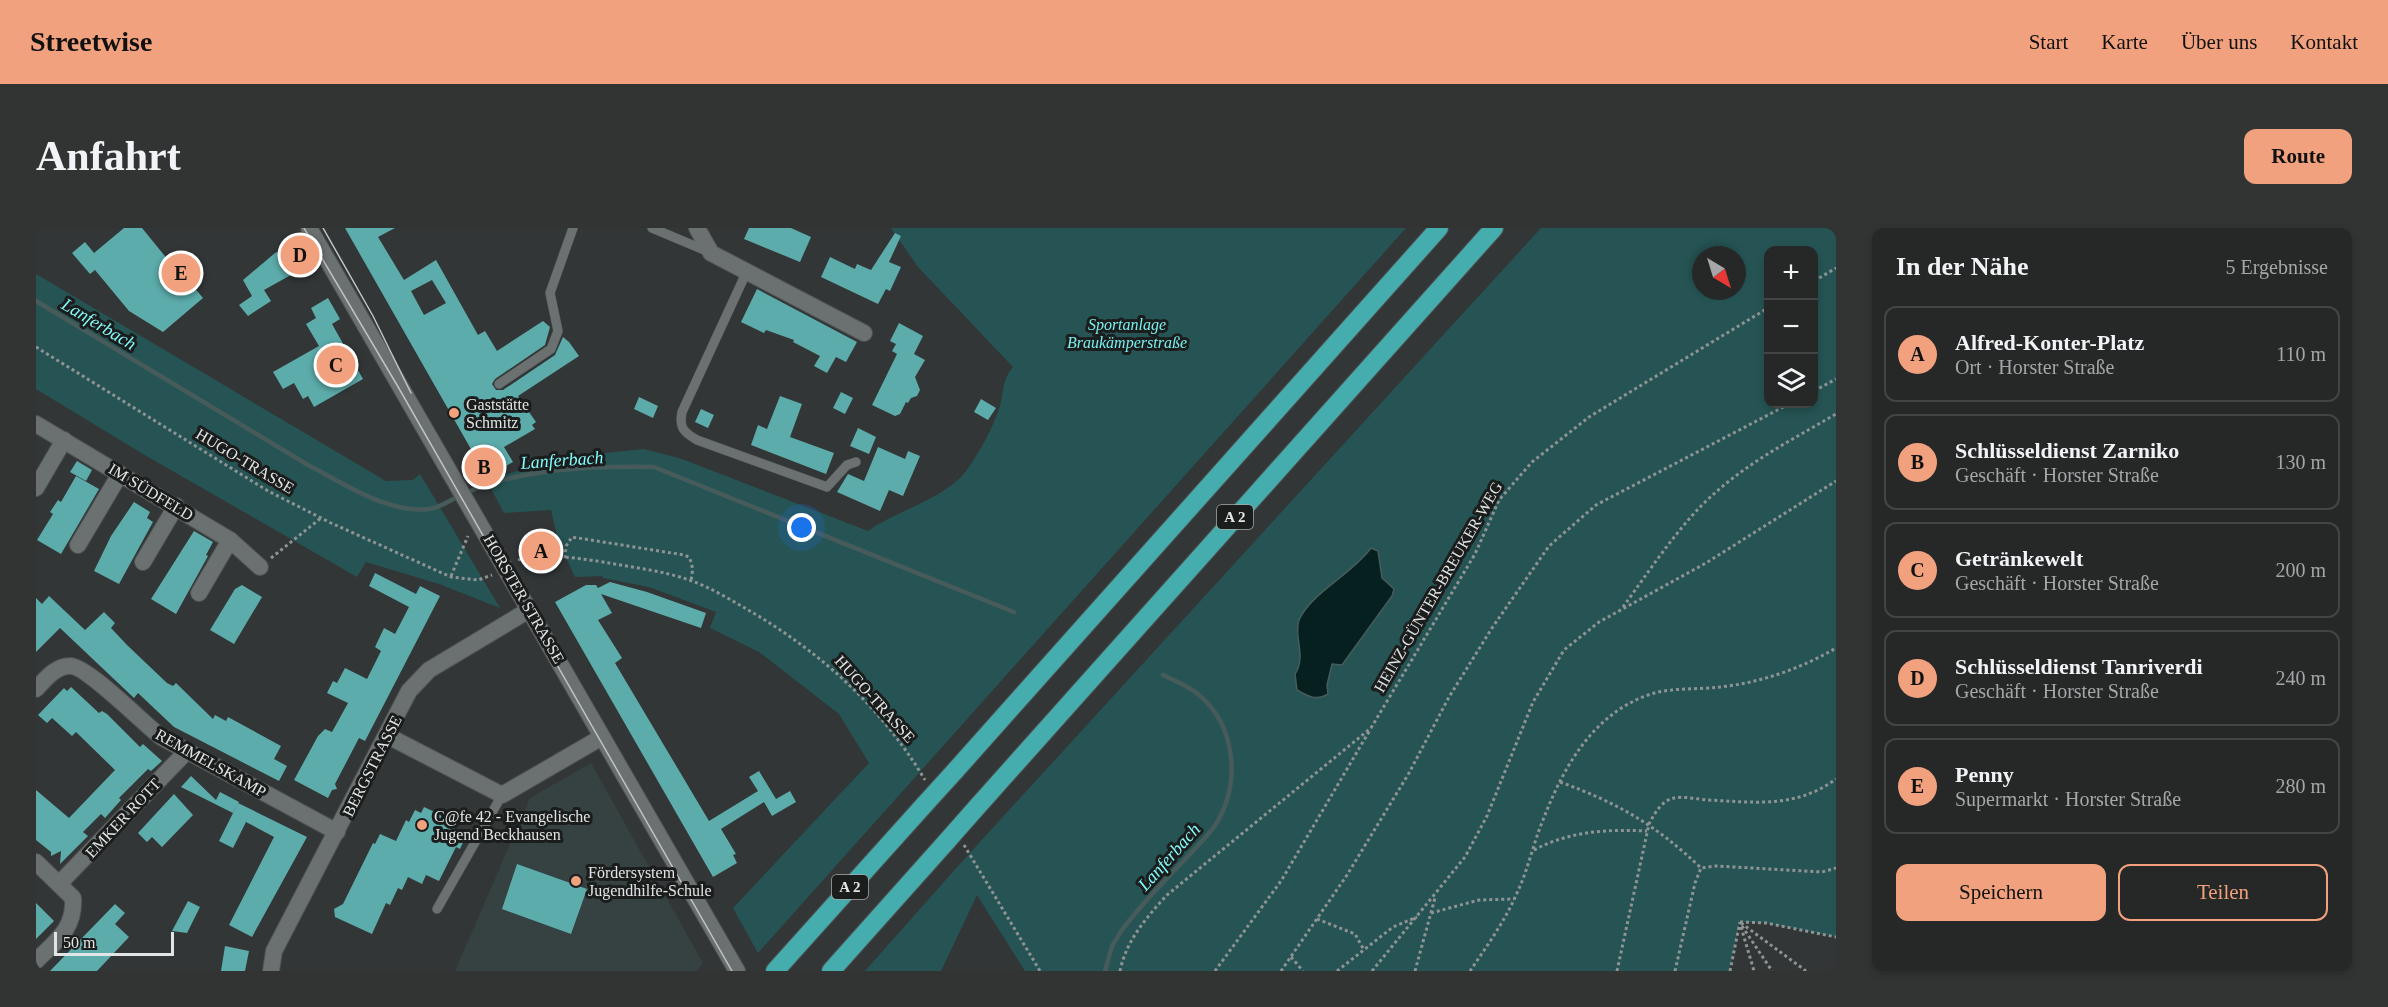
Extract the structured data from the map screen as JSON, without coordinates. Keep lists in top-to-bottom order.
{
  "streets": {
    "highway": ["A 2"],
    "street": [
      "IM SÜDFELD",
      "HORSTER STRASSE",
      "REMMELSKAMP",
      "BERGSTRASSE",
      "EMKER ROTT"
    ],
    "path": ["HUGO-TRASSE", "HEINZ-GÜNTER-BREUKER-WEG"]
  },
  "crossings": [
    ["HUGO-TRASSE", "A 2"],
    ["HORSTER STRASSE", "BERGSTRASSE"],
    ["REMMELSKAMP", "BERGSTRASSE"],
    ["REMMELSKAMP", "EMKER ROTT"]
  ],
  "water": ["Lanferbach"],
  "parks": ["Sportanlage Braukämperstraße"],
  "places": ["Gaststätte Schmitz", "C@fe 42 - Evangelische Jugend Beckhausen", "Fördersystem Jugendhilfe-Schule"],
  "scale_bar": "50 m",
  "north": "bottom right",
  "page": {
    "header": "Streetwise",
    "nav": [
      "Start",
      "Karte",
      "Über uns",
      "Kontakt"
    ],
    "buttons": [
      "Route",
      ["Speichern", "Teilen"]
    ],
    "title": "Anfahrt",
    "heading": ["In der Nähe", "5 Ergebnisse"],
    "pins": [
      "D",
      "E",
      "C",
      "B",
      "A"
    ],
    "map_buttons": ["+", "−"],
    "list": [
      {
        "mark": "A",
        "name": "Alfred-Konter-Platz",
        "note": "Ort · Horster Straße",
        "value": "110 m"
      },
      {
        "mark": "B",
        "name": "Schlüsseldienst Zarniko",
        "note": "Geschäft · Horster Straße",
        "value": "130 m"
      },
      {
        "mark": "C",
        "name": "Getränkewelt",
        "note": "Geschäft · Horster Straße",
        "value": "200 m"
      },
      {
        "mark": "D",
        "name": "Schlüsseldienst Tanriverdi",
        "note": "Geschäft · Horster Straße",
        "value": "240 m"
      },
      {
        "mark": "E",
        "name": "Penny",
        "note": "Supermarkt · Horster Straße",
        "value": "280 m"
      }
    ],
    "scale": "50 m"
  }
}
